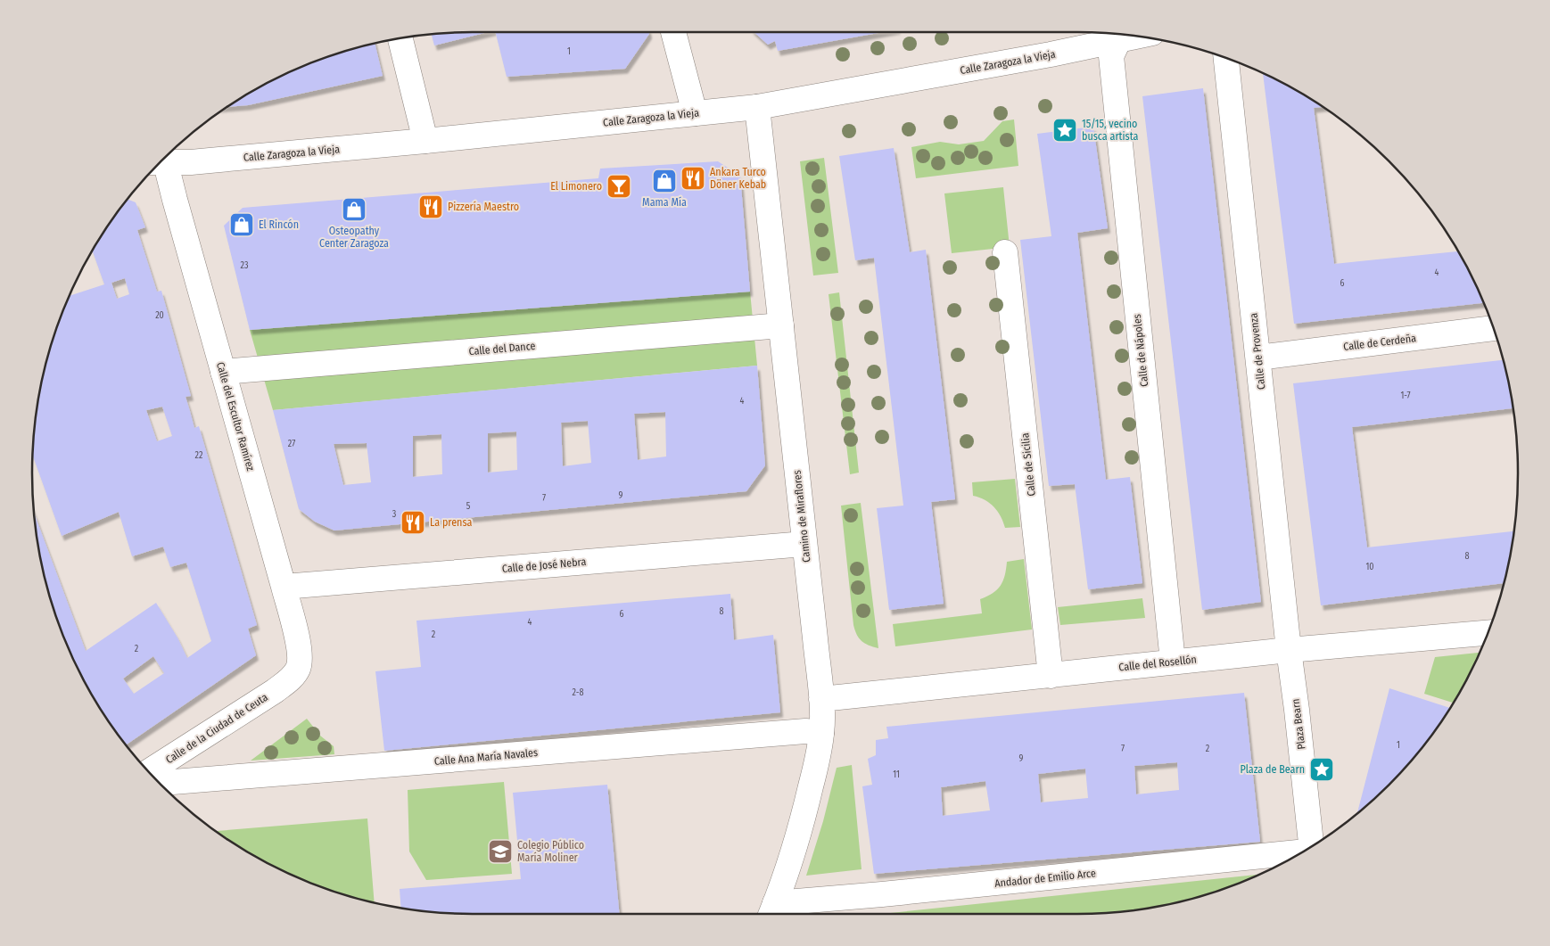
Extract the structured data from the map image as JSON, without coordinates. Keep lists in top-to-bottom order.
{
  "streets": {
    "street": [
      "Calle Zaragoza la Vieja",
      "Calle de Cerdeña",
      "Calle del Dance",
      "Calle de Nápoles",
      "Calle de Provenza",
      "Calle del Escultor Ramírez",
      "Calle de Sicilia",
      "Camino de Miraflores",
      "Calle de José Nebra",
      "Calle del Rosellón",
      "Plaza Bearn",
      "Calle de la Ciudad de Ceuta",
      "Calle Ana María Navales",
      "Andador de Emilio Arce"
    ]
  },
  "crossings": [
    ["Calle Zaragoza la Vieja", "Calle de Nápoles"],
    ["Calle Zaragoza la Vieja", "Camino de Miraflores"],
    ["Calle de Cerdeña", "Calle de Provenza"],
    ["Calle del Dance", "Calle del Escultor Ramírez"],
    ["Calle del Dance", "Camino de Miraflores"],
    ["Calle de Nápoles", "Calle del Rosellón"],
    ["Calle de Provenza", "Calle del Rosellón"],
    ["Calle de Provenza", "Plaza Bearn"],
    ["Calle del Escultor Ramírez", "Calle de José Nebra"],
    ["Calle del Escultor Ramírez", "Calle de la Ciudad de Ceuta"],
    ["Calle de Sicilia", "Calle del Rosellón"],
    ["Camino de Miraflores", "Calle de José Nebra"],
    ["Camino de Miraflores", "Calle del Rosellón"],
    ["Camino de Miraflores", "Calle Ana María Navales"],
    ["Camino de Miraflores", "Andador de Emilio Arce"],
    ["Calle del Rosellón", "Plaza Bearn"]
  ],
  "places": {
    "place": ["15/15, vecino busca artista", "Plaza de Bearn"],
    "restaurant": ["Ankara Turco Döner Kebab", "Pizzería Maestro", "La prensa"],
    "shop": ["Mama Mía", "Osteopathy Center Zaragoza", "El Rincón"],
    "bar": ["El Limonero"],
    "school or university": ["Colegio Público María Moliner"]
  },
  "house_numbers": [
    "1",
    "23",
    "4",
    "6",
    "20",
    "1-7",
    "4",
    "27",
    "22",
    "9",
    "7",
    "5",
    "3",
    "8",
    "10",
    "8",
    "6",
    "4",
    "2",
    "2",
    "2-8",
    "1",
    "7",
    "2",
    "9",
    "11"
  ]
}
